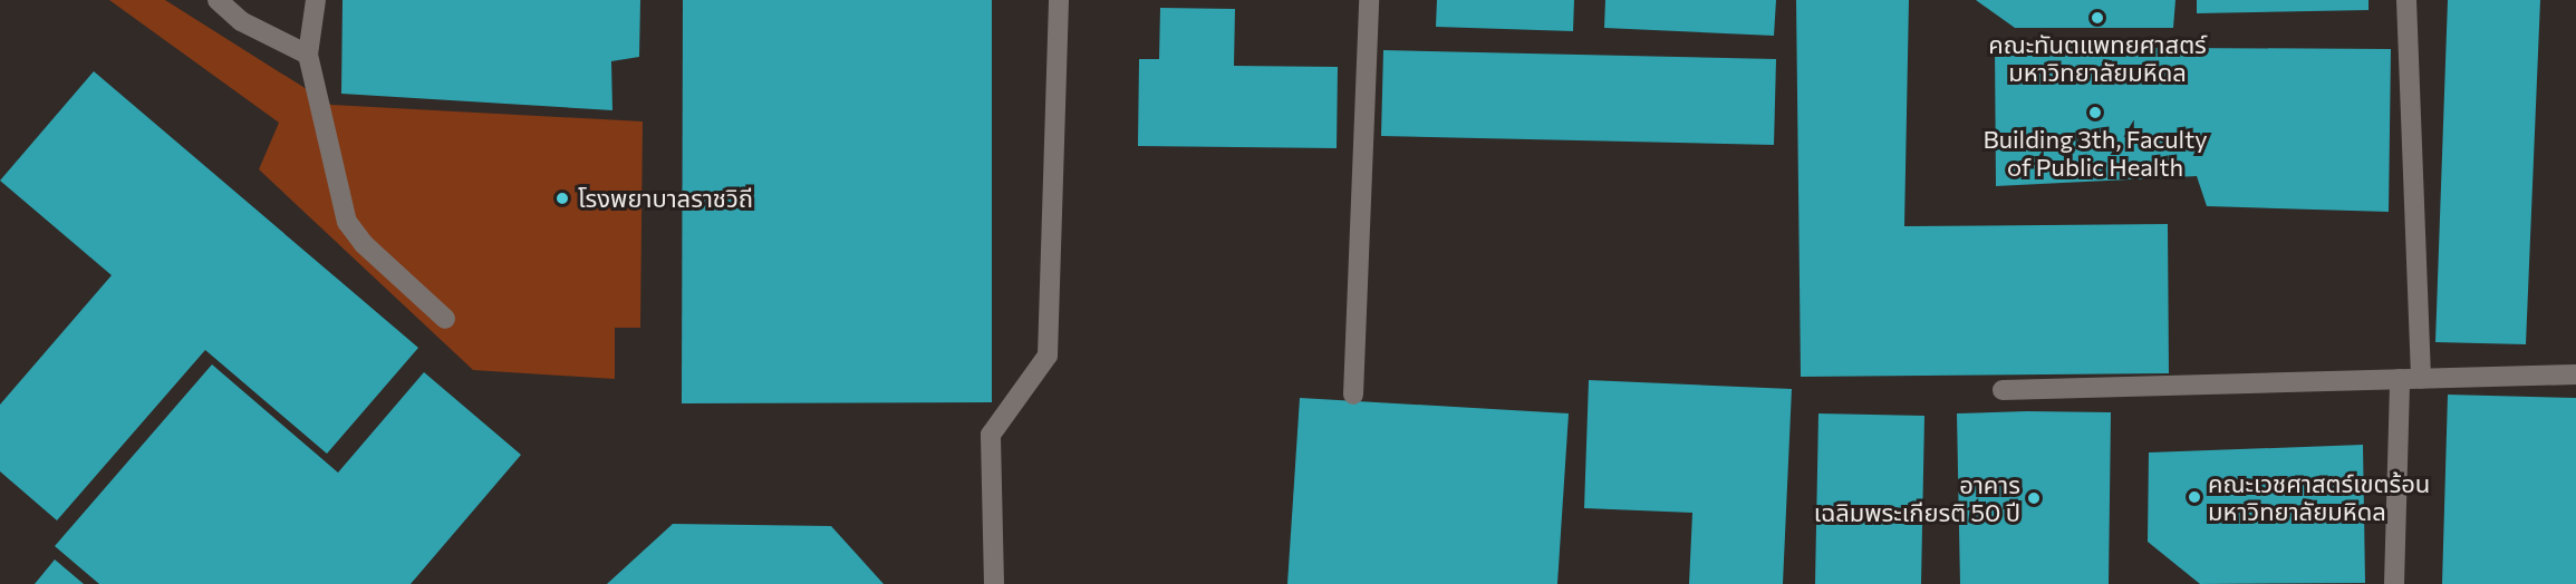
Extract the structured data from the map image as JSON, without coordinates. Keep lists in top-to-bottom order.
{
  "places": [
    "คณะทันตแพทยศาสตร์ มหาวิทยาลัยมหิดล",
    "Building 3th, Faculty of Public Health",
    "โรงพยาบาลราชวิถี",
    "คณะเวชศาสตร์เขตร้อน มหาวิทยาลัยมหิดล",
    "อาคาร เฉลิมพระเกียรติ 50 ปี"
  ]
}
